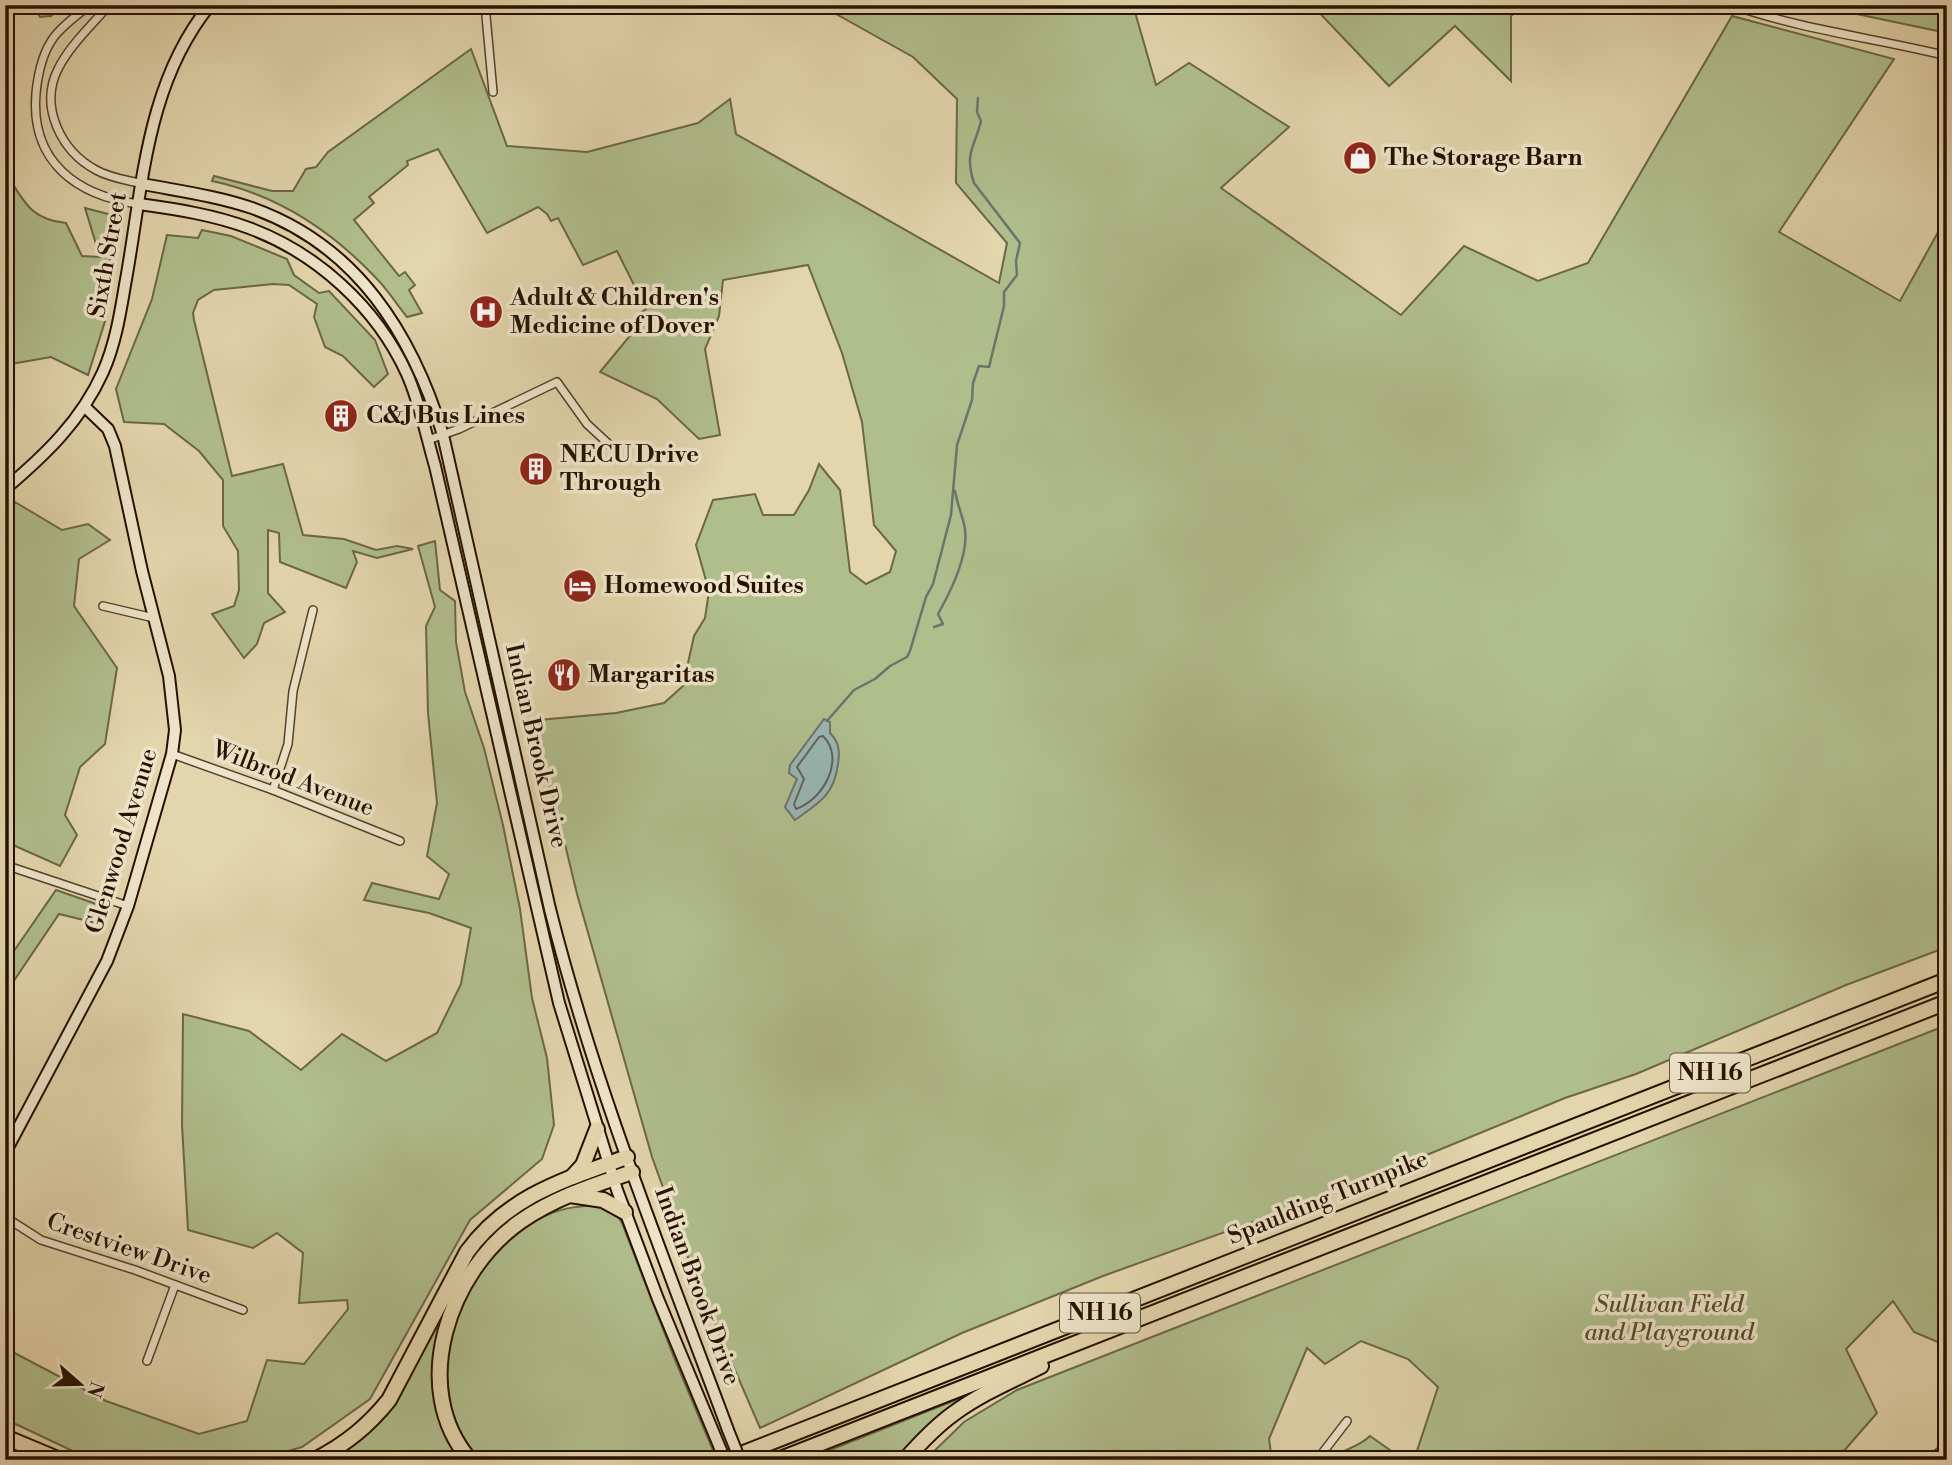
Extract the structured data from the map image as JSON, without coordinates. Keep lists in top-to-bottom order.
{
  "streets": {
    "highway": ["NH 16", "Spaulding Turnpike"],
    "main road": ["Sixth Street", "Indian Brook Drive", "Glenwood Avenue"],
    "street": ["Wilbrod Avenue", "Crestview Drive"]
  },
  "crossings": [
    ["Sixth Street", "Indian Brook Drive"],
    ["Sixth Street", "Glenwood Avenue"],
    ["Indian Brook Drive", "Spaulding Turnpike"],
    ["Wilbrod Avenue", "Glenwood Avenue"]
  ],
  "parks": ["Sullivan Field and Playground"],
  "places": {
    "shop": ["The Storage Barn"],
    "hospital": ["Adult & Children's Medicine of Dover"],
    "building": ["C&J Bus Lines", "NECU Drive Through"],
    "hotel": ["Homewood Suites"],
    "restaurant": ["Margaritas"]
  },
  "north": "right"
}
